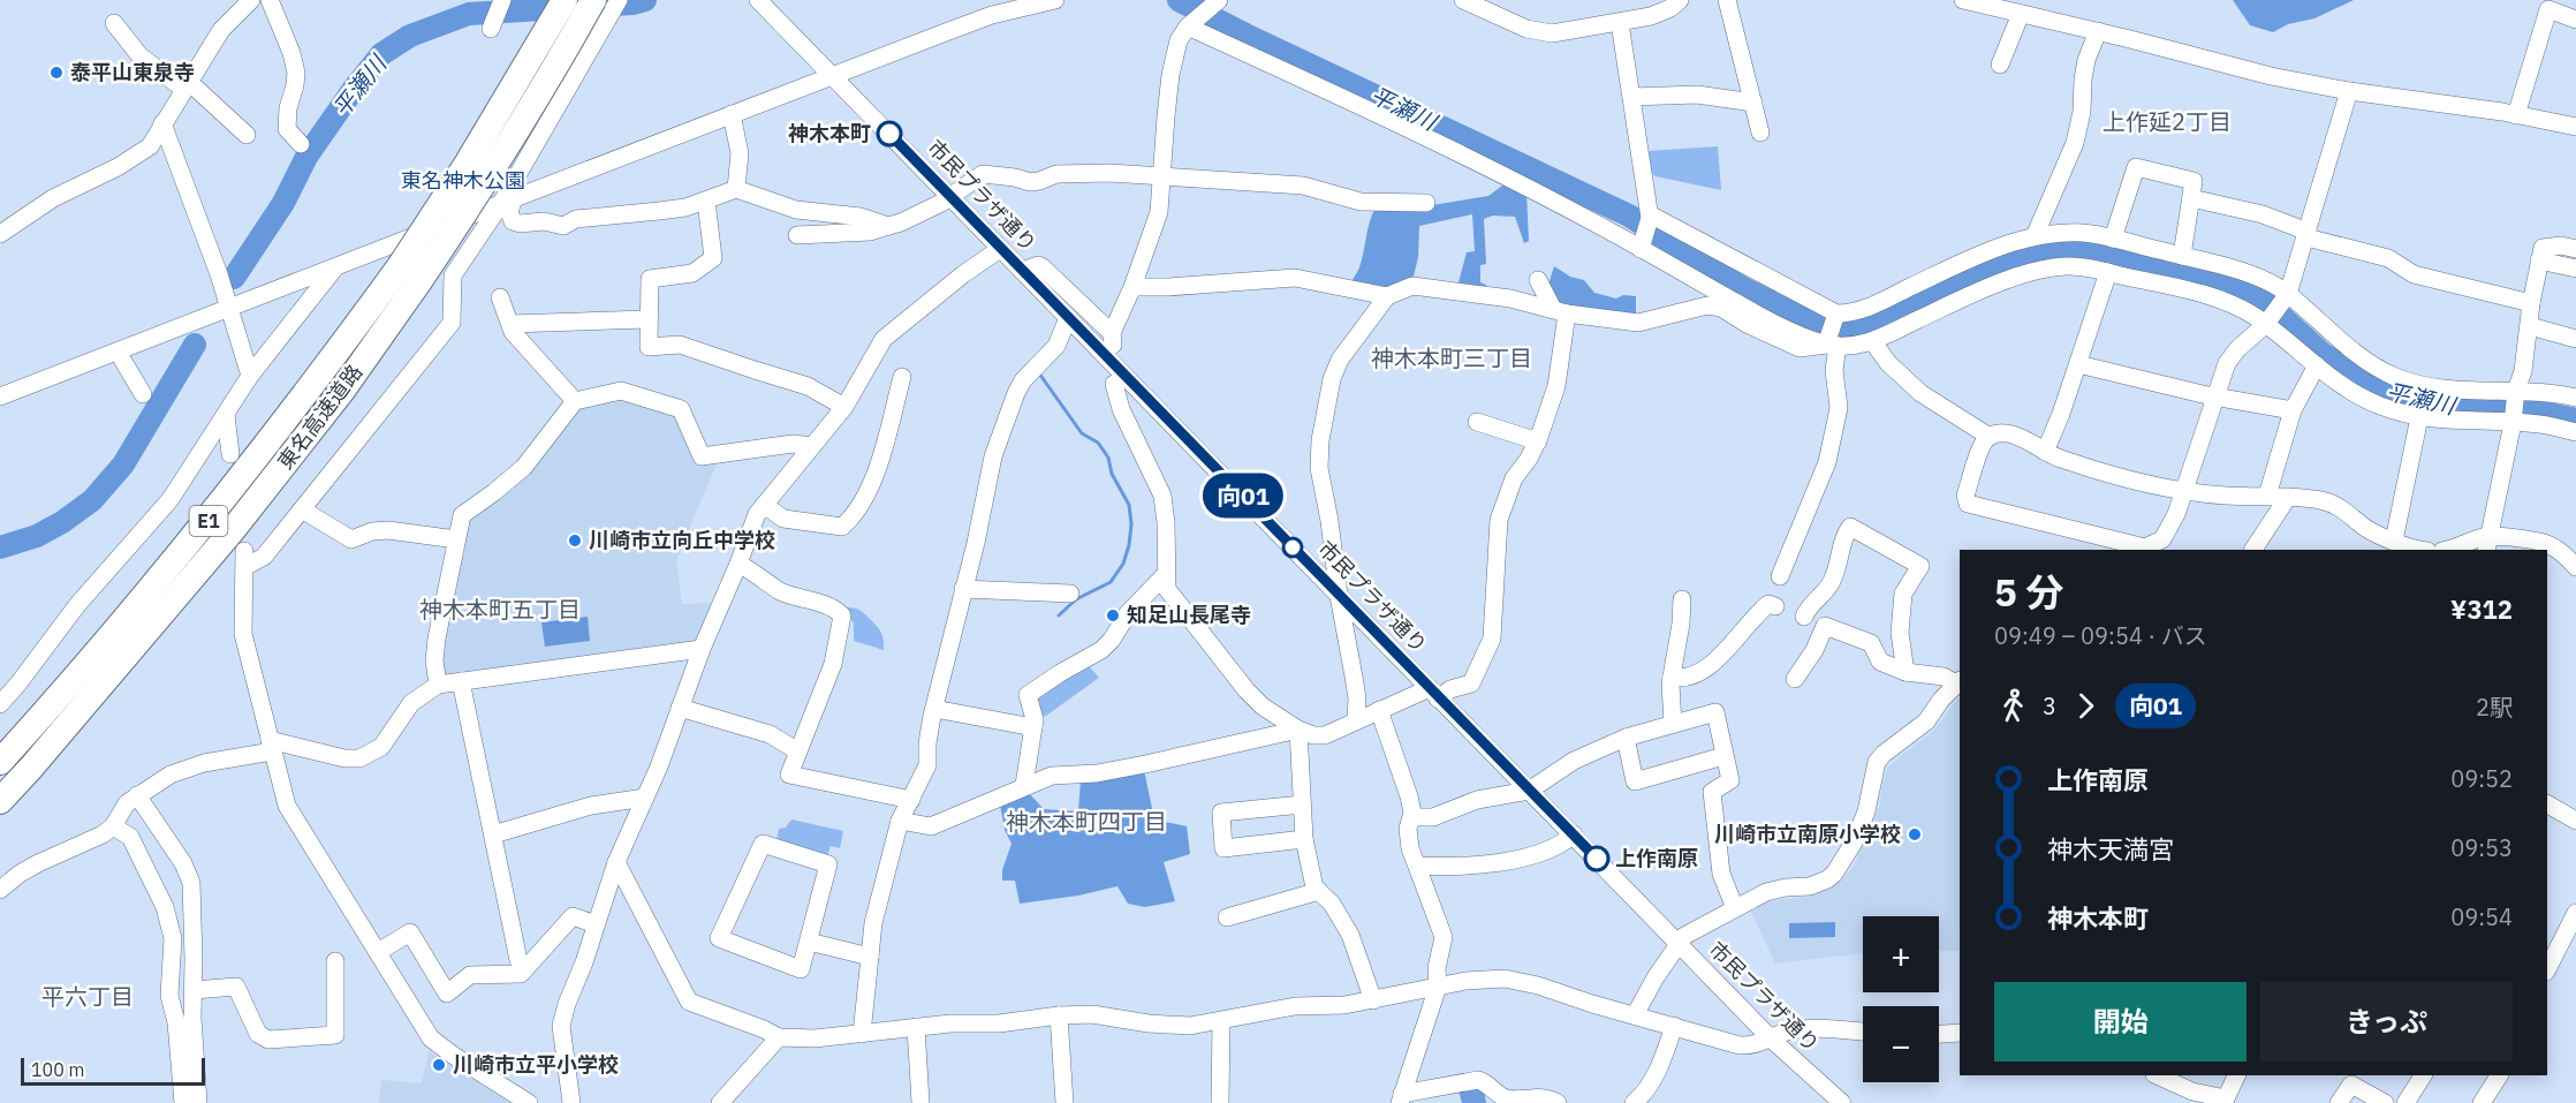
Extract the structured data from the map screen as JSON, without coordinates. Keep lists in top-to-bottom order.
{
  "streets": {
    "highway": ["東名高速道路", "E1"],
    "street": ["市民プラザ通り"]
  },
  "districts": [
    "上作延2丁目",
    "神木本町三丁目",
    "神木本町五丁目",
    "神木本町四丁目",
    "平六丁目"
  ],
  "water": ["平瀬川"],
  "parks": ["東名神木公園"],
  "places": [
    "泰平山東泉寺",
    "神木本町",
    "川崎市立向丘中学校",
    "知足山長尾寺",
    "川崎市立南原小学校",
    "上作南原",
    "川崎市立平小学校"
  ],
  "lines": ["bus line 向01"],
  "scale_bar": "100 m",
  "page": {
    "on_map": "向01",
    "heading": ["5 分", "09:49 – 09:54 · バス", "¥312"],
    "legs": ["3", "向01", "2駅"],
    "list": [
      {
        "name": "上作南原",
        "value": "09:52"
      },
      {
        "name": "神木天満宮",
        "value": "09:53"
      },
      {
        "name": "神木本町",
        "value": "09:54"
      }
    ],
    "map_buttons": ["+", "−"],
    "buttons": ["開始", "きっぷ"],
    "scale": "100 m"
  }
}
